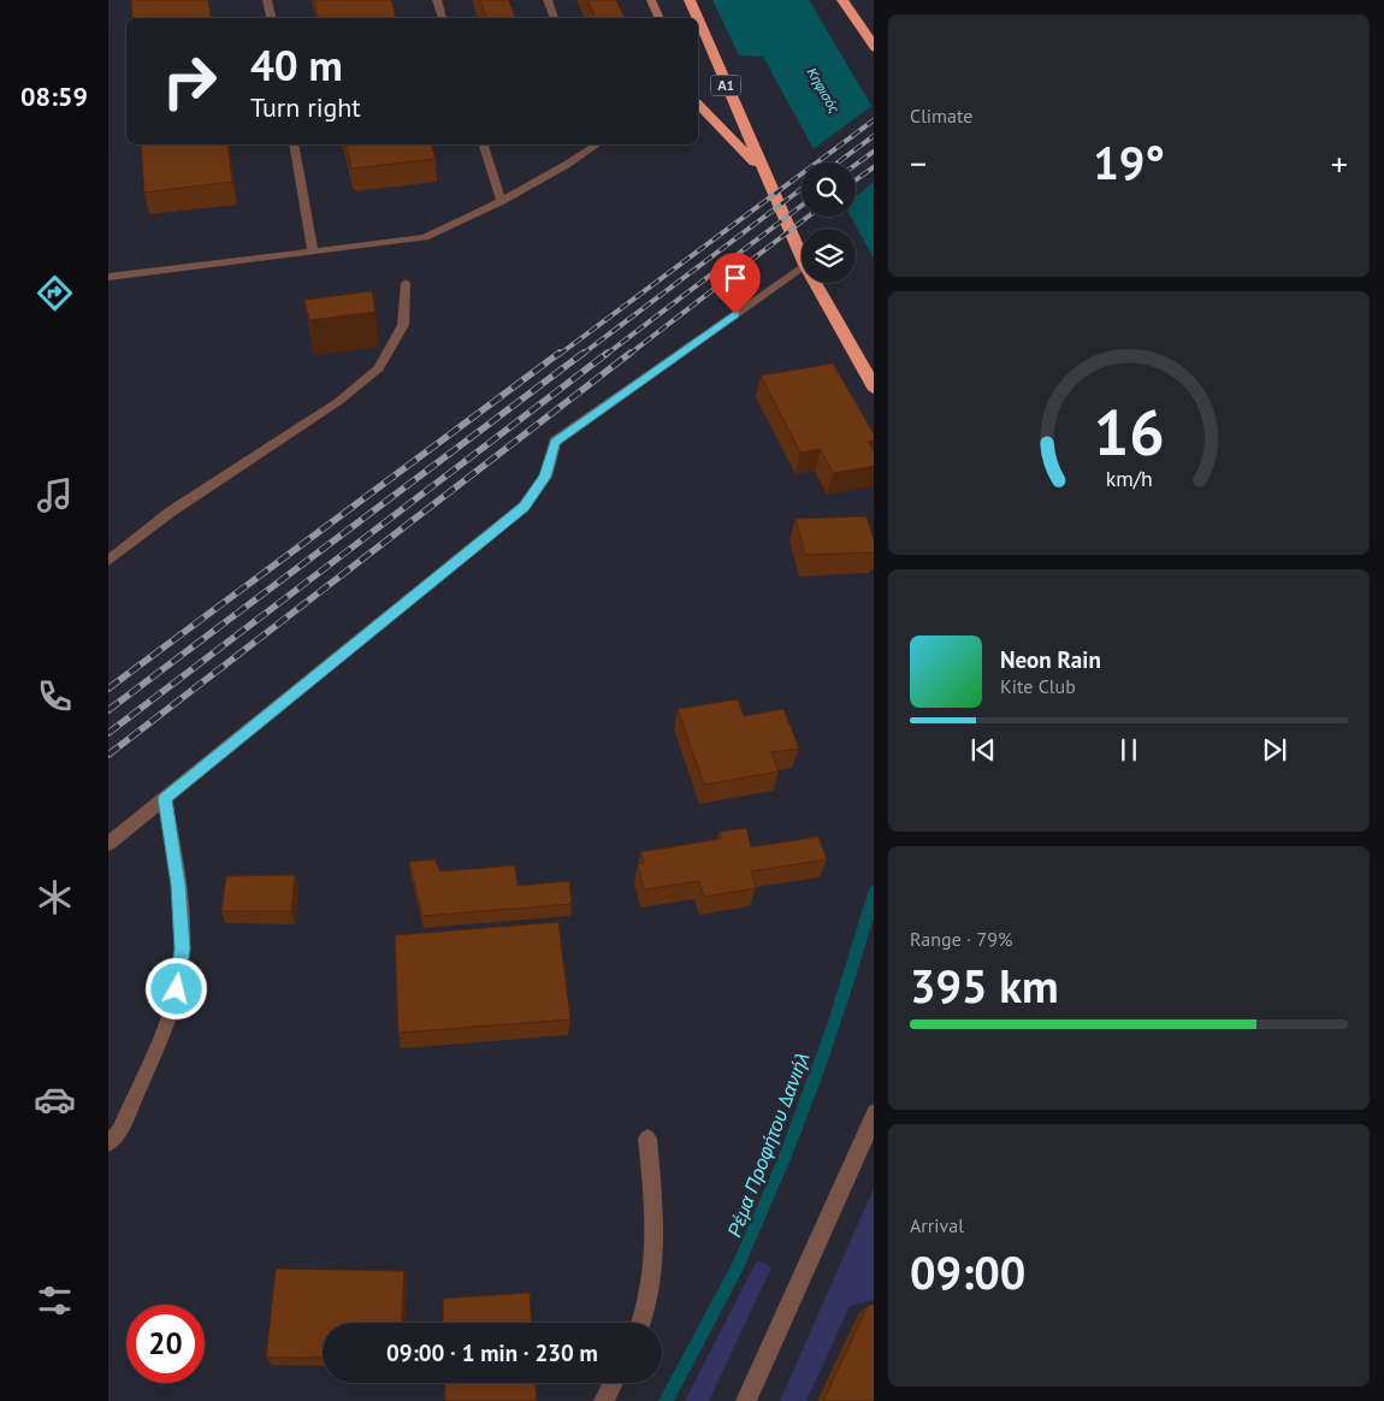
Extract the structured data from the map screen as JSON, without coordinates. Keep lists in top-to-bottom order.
{
  "streets": {
    "highway": ["Α1"]
  },
  "water": ["Κηφισός", "Ρέμα Προφήτου Δανιήλ"],
  "page": {
    "tabs": "08:59",
    "tile": [
      "Climate",
      ["Range · 79%", "395 km"],
      ["Arrival", "09:00"]
    ],
    "turn": ["40 m", "Turn right"],
    "heat": ["−", "19°", "+"],
    "song": ["Neon Rain", "Kite Club"],
    "limit": "20",
    "trip": "09:00 · 1 min · 230 m",
    "gauge": ["16", "km/h"]
  }
}
